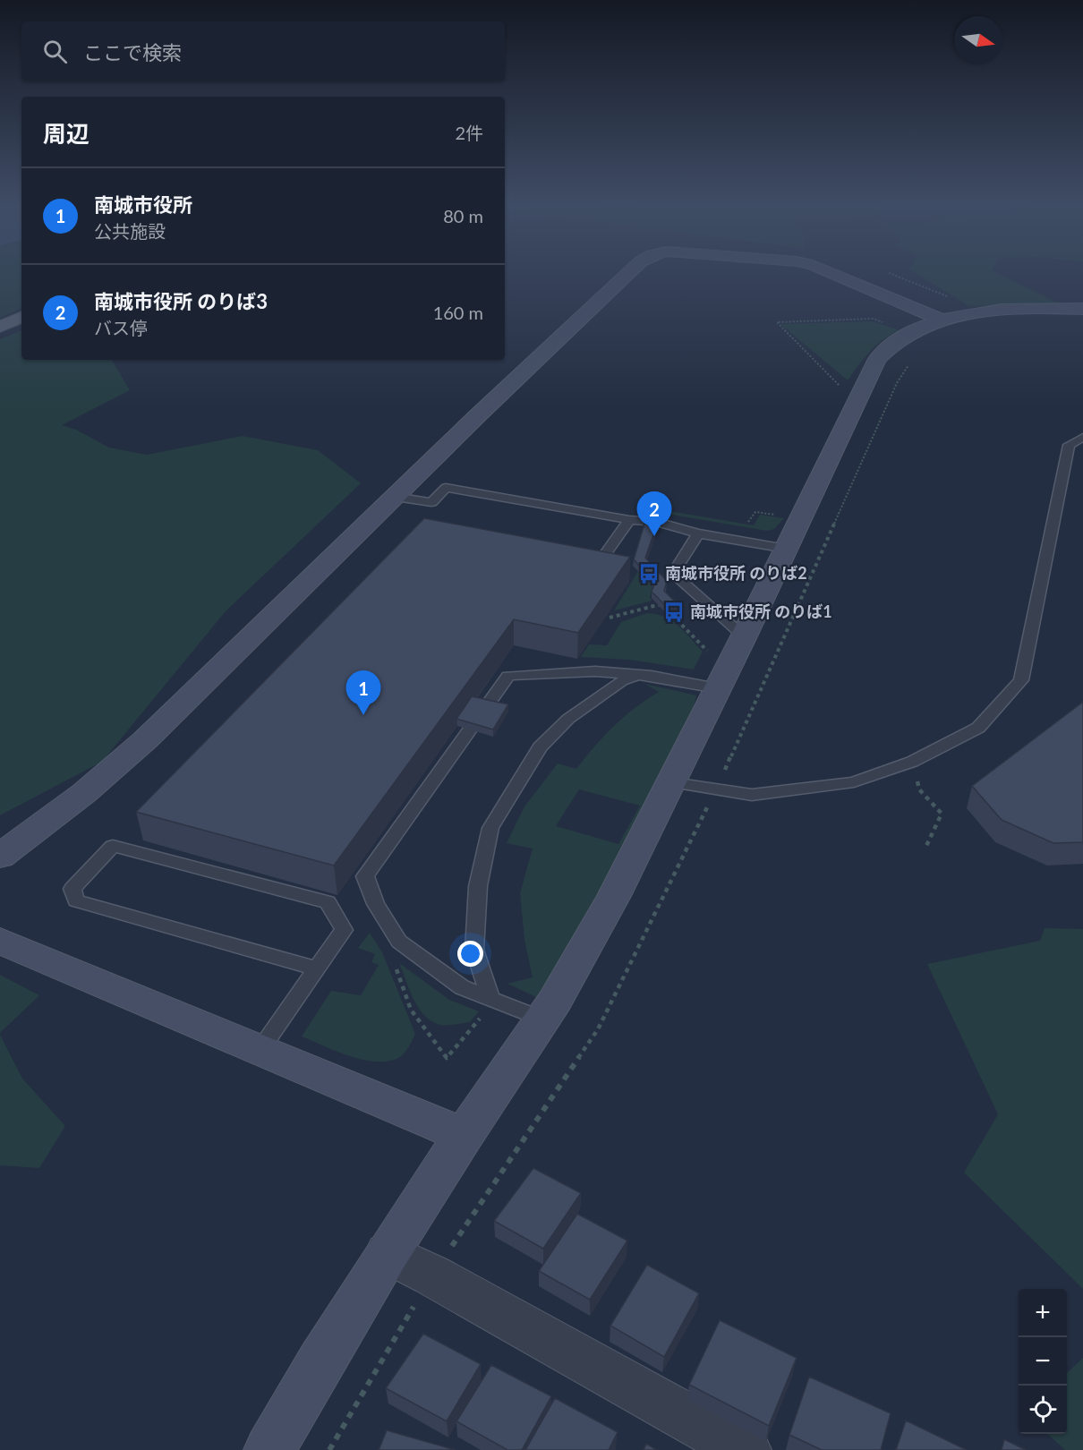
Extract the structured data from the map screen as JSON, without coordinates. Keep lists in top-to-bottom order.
{
  "places": {
    "bus stop": ["南城市役所 のりば2", "南城市役所 のりば1"]
  },
  "north": "right",
  "page": {
    "search": "ここで検索",
    "heading": ["周辺", "2件"],
    "list": [
      {
        "mark": "1",
        "name": "南城市役所",
        "note": "公共施設",
        "value": "80 m"
      },
      {
        "mark": "2",
        "name": "南城市役所 のりば3",
        "note": "バス停",
        "value": "160 m"
      }
    ],
    "pins": ["2", "1"],
    "map_buttons": ["+", "−"]
  }
}
